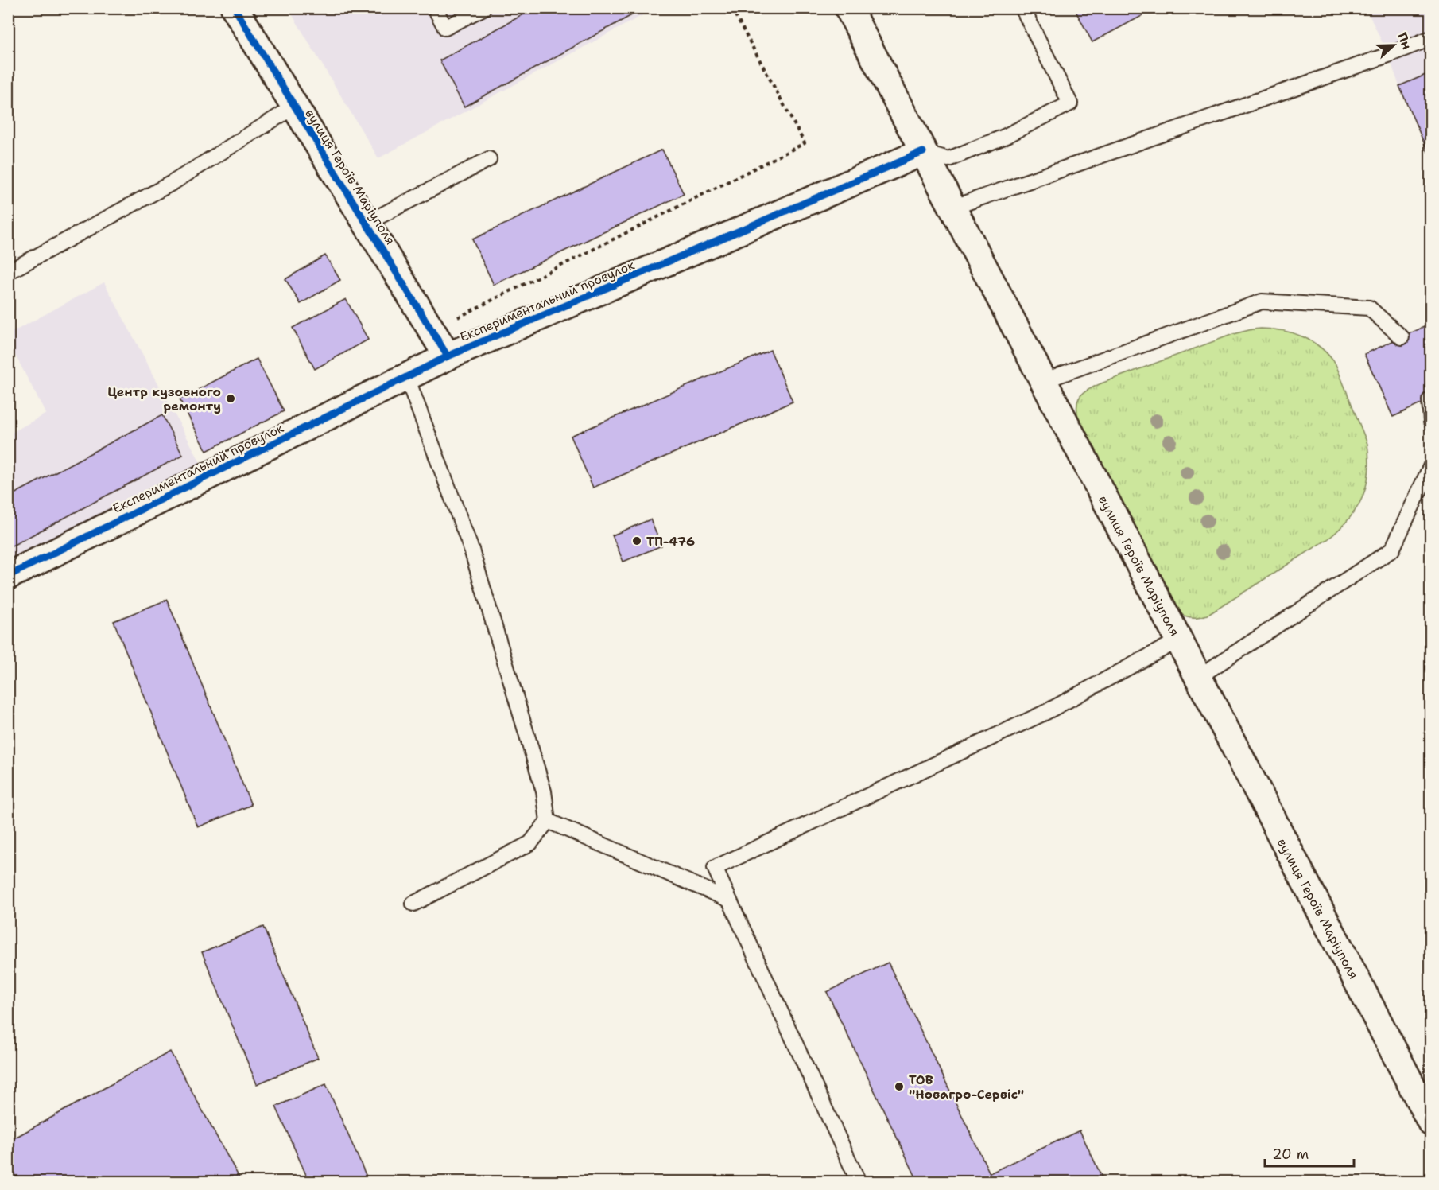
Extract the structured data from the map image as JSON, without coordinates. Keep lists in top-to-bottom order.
{
  "streets": {
    "street": ["вулиця Героїв Маріуполя", "Експериментальний провулок"]
  },
  "crossings": [
    ["вулиця Героїв Маріуполя", "Експериментальний провулок"]
  ],
  "places": ["Центр кузовного ремонту", "ТП-476", "ТОВ \"Новагро-Сервіс\""],
  "scale_bar": "20 m",
  "north": "right"
}
